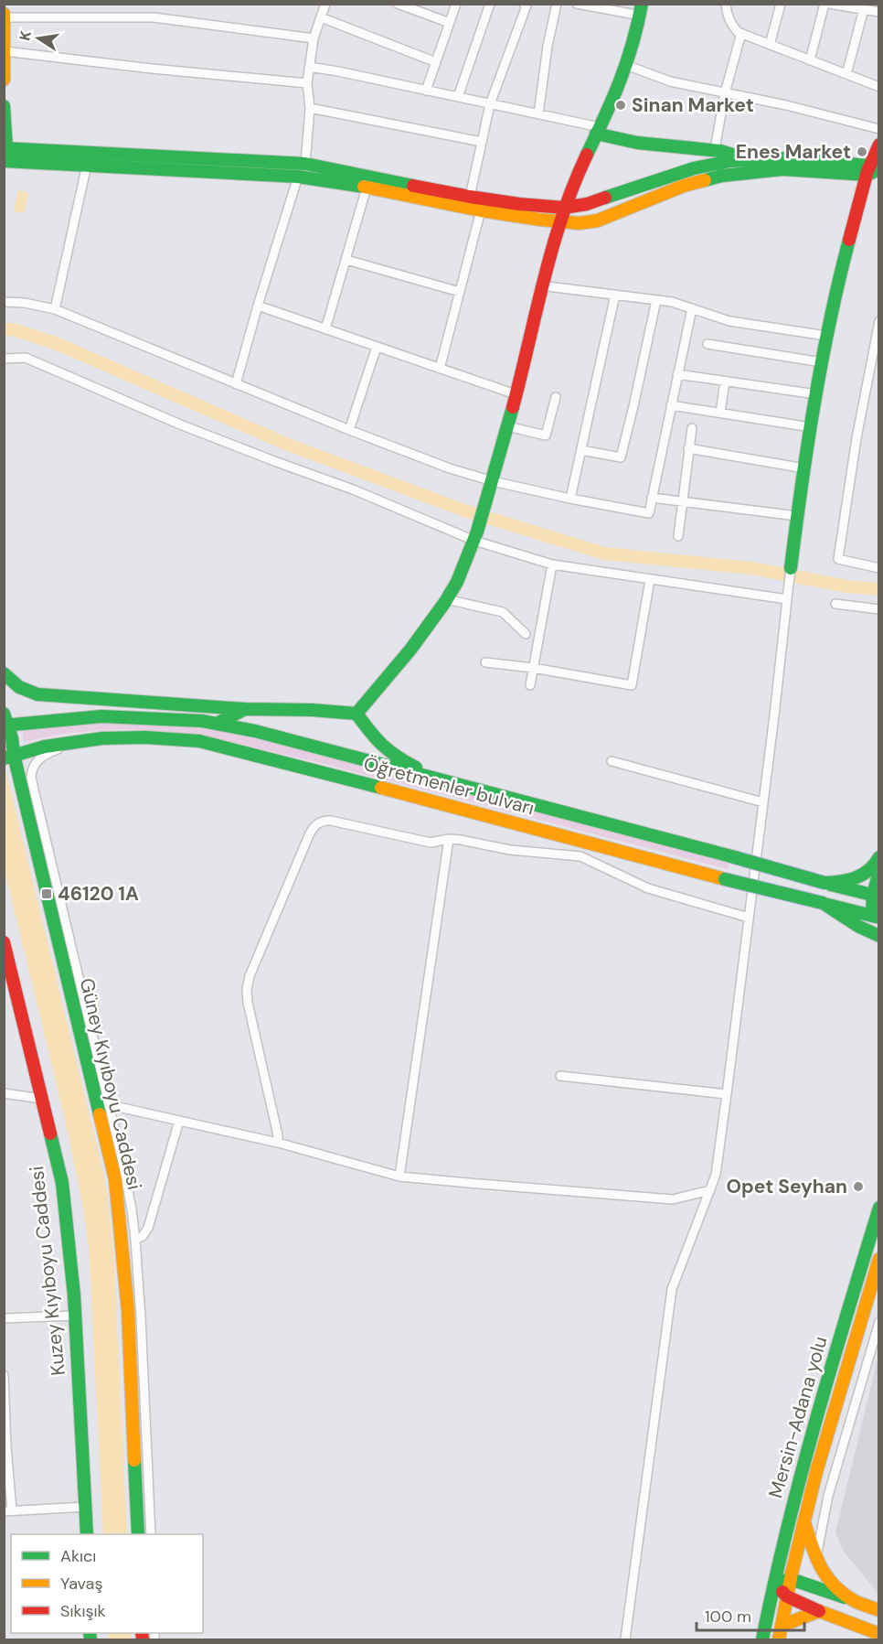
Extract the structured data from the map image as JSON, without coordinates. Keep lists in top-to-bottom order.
{
  "streets": {
    "main road": [
      "Öğretmenler bulvarı",
      "Güney Kıyıboyu Caddesi",
      "Kuzey Kıyıboyu Caddesi",
      "Mersin-Adana yolu"
    ]
  },
  "crossings": [
    ["Öğretmenler bulvarı", "Güney Kıyıboyu Caddesi"]
  ],
  "places": {
    "other": ["Sinan Market", "Enes Market", "Opet Seyhan"],
    "transit": ["46120 1A"]
  },
  "legend": ["Akıcı", "Yavaş", "Sıkışık"],
  "scale_bar": "100 m",
  "north": "left"
}
